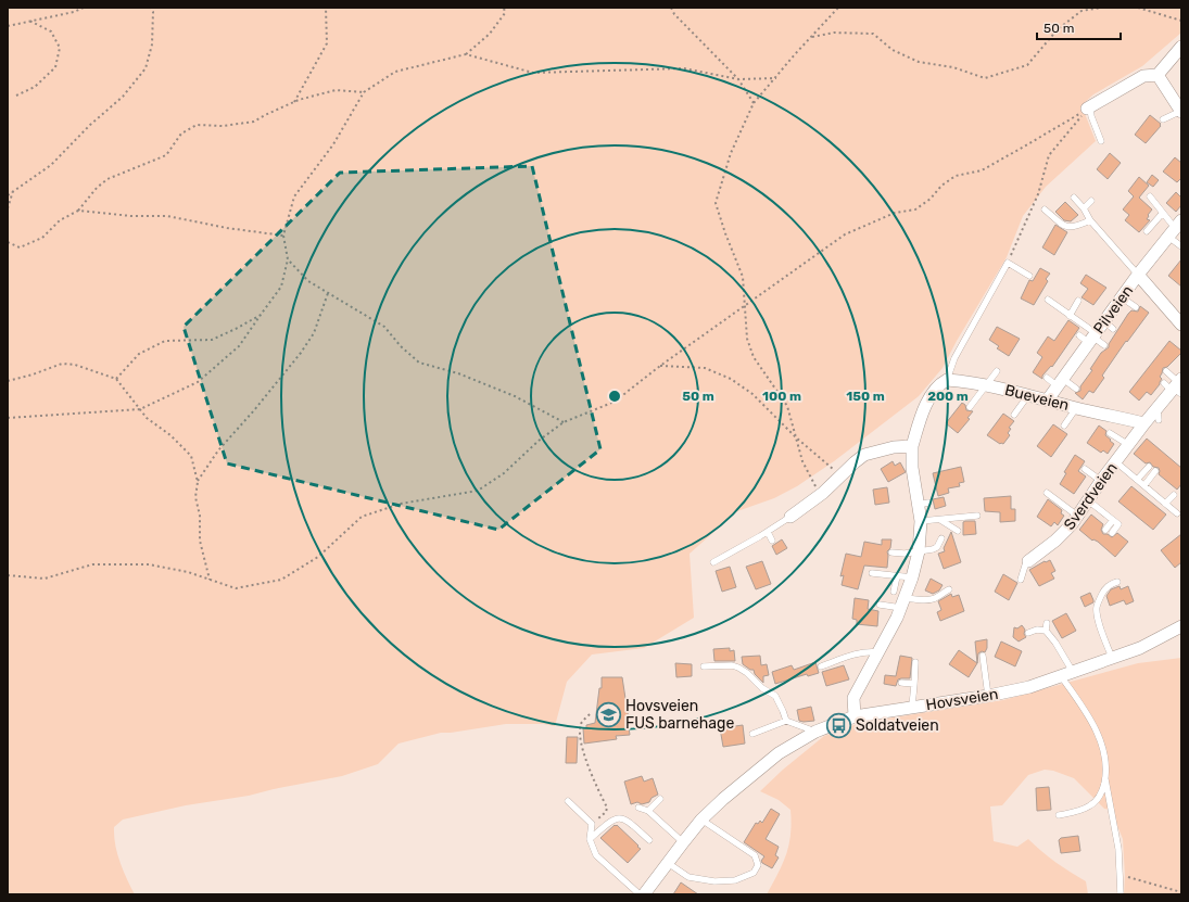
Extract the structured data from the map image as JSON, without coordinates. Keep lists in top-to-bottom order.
{
  "streets": {
    "street": [
      "Pilveien",
      "Bueveien",
      "Sverdveien",
      "Hovsveien"
    ]
  },
  "crossings": [
    ["Pilveien", "Bueveien"],
    ["Bueveien", "Sverdveien"]
  ],
  "places": {
    "school or university": ["Hovsveien FUS barnehage"],
    "bus stop": ["Soldatveien"]
  },
  "scale_bar": "50 m",
  "rings": [
    "50 m",
    "100 m",
    "150 m",
    "200 m"
  ]
}
